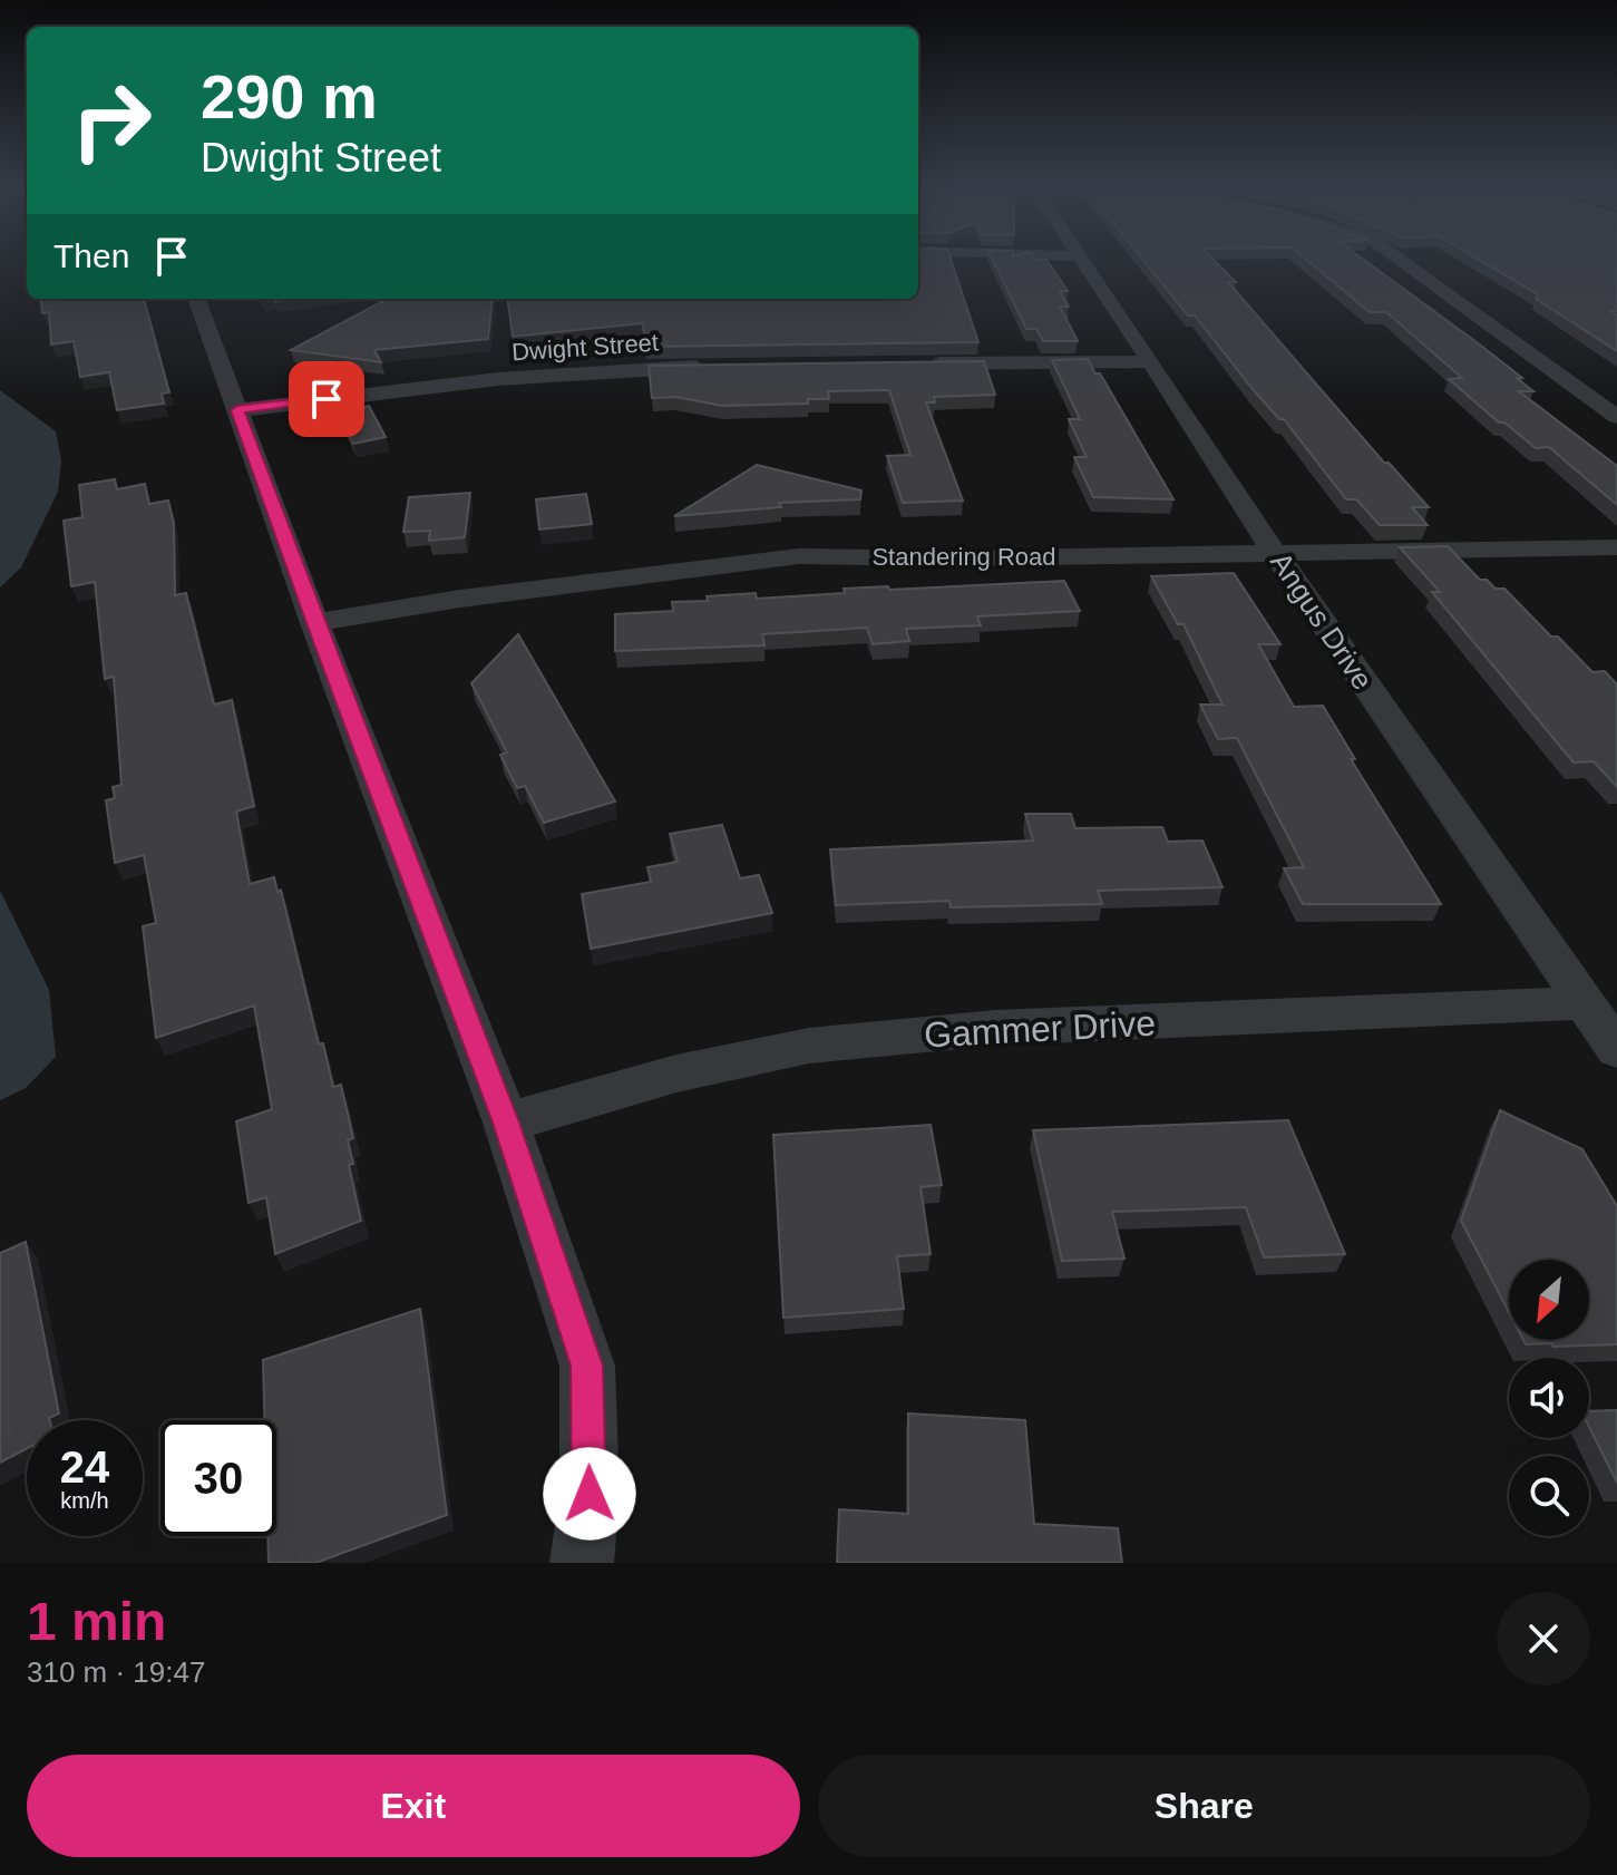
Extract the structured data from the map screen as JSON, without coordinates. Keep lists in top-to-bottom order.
{
  "streets": {
    "street": [
      "Dwight Street",
      "Standering Road",
      "Angus Drive",
      "Gammer Drive"
    ]
  },
  "crossings": [
    ["Standering Road", "Angus Drive"],
    ["Angus Drive", "Gammer Drive"]
  ],
  "north": "bottom left",
  "page": {
    "turn": ["290 m", "Dwight Street"],
    "then": "Then",
    "speed": "24 km/h",
    "limit": "30",
    "heading": ["1 min", "310 m · 19:47"],
    "buttons": ["Exit", "Share"]
  }
}
